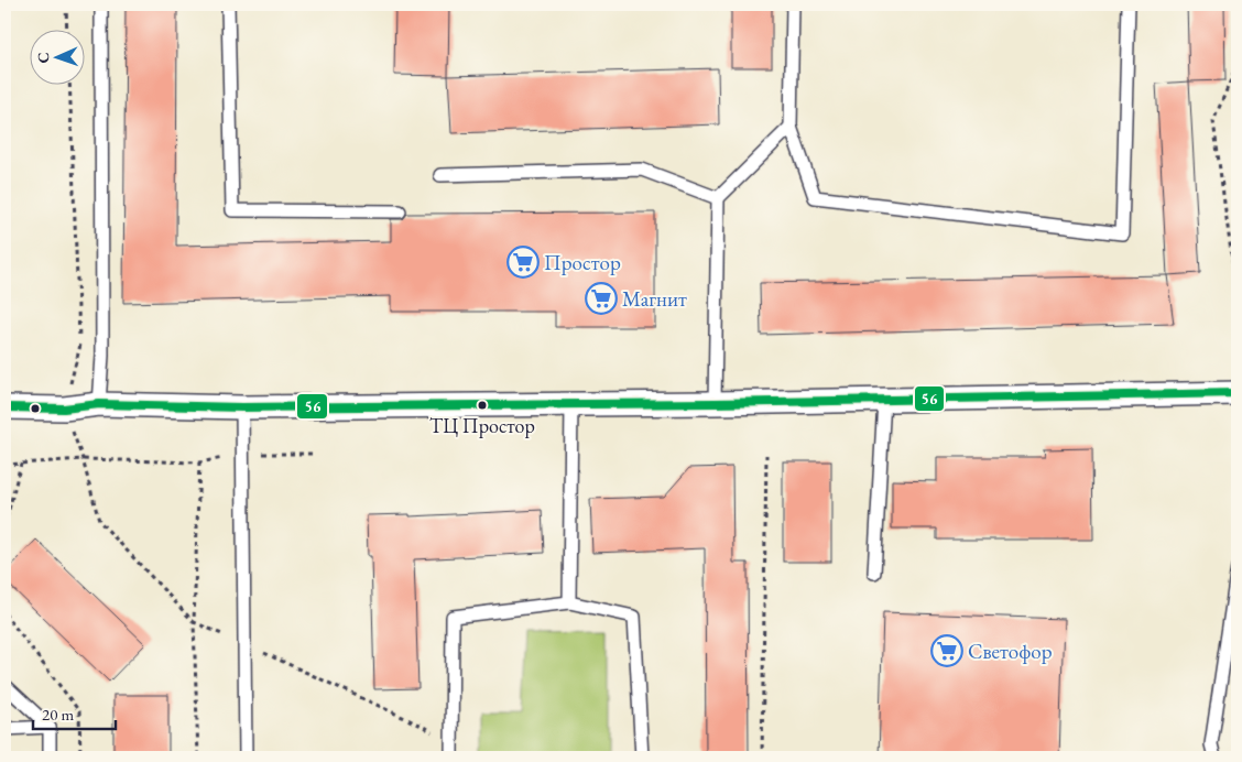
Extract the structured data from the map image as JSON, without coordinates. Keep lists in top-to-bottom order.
{
  "places": {
    "supermarket": ["Простор", "Магнит", "Светофор"],
    "other": ["ТЦ Простор"]
  },
  "lines": ["transit line 56"],
  "scale_bar": "20 m",
  "north": "left"
}
